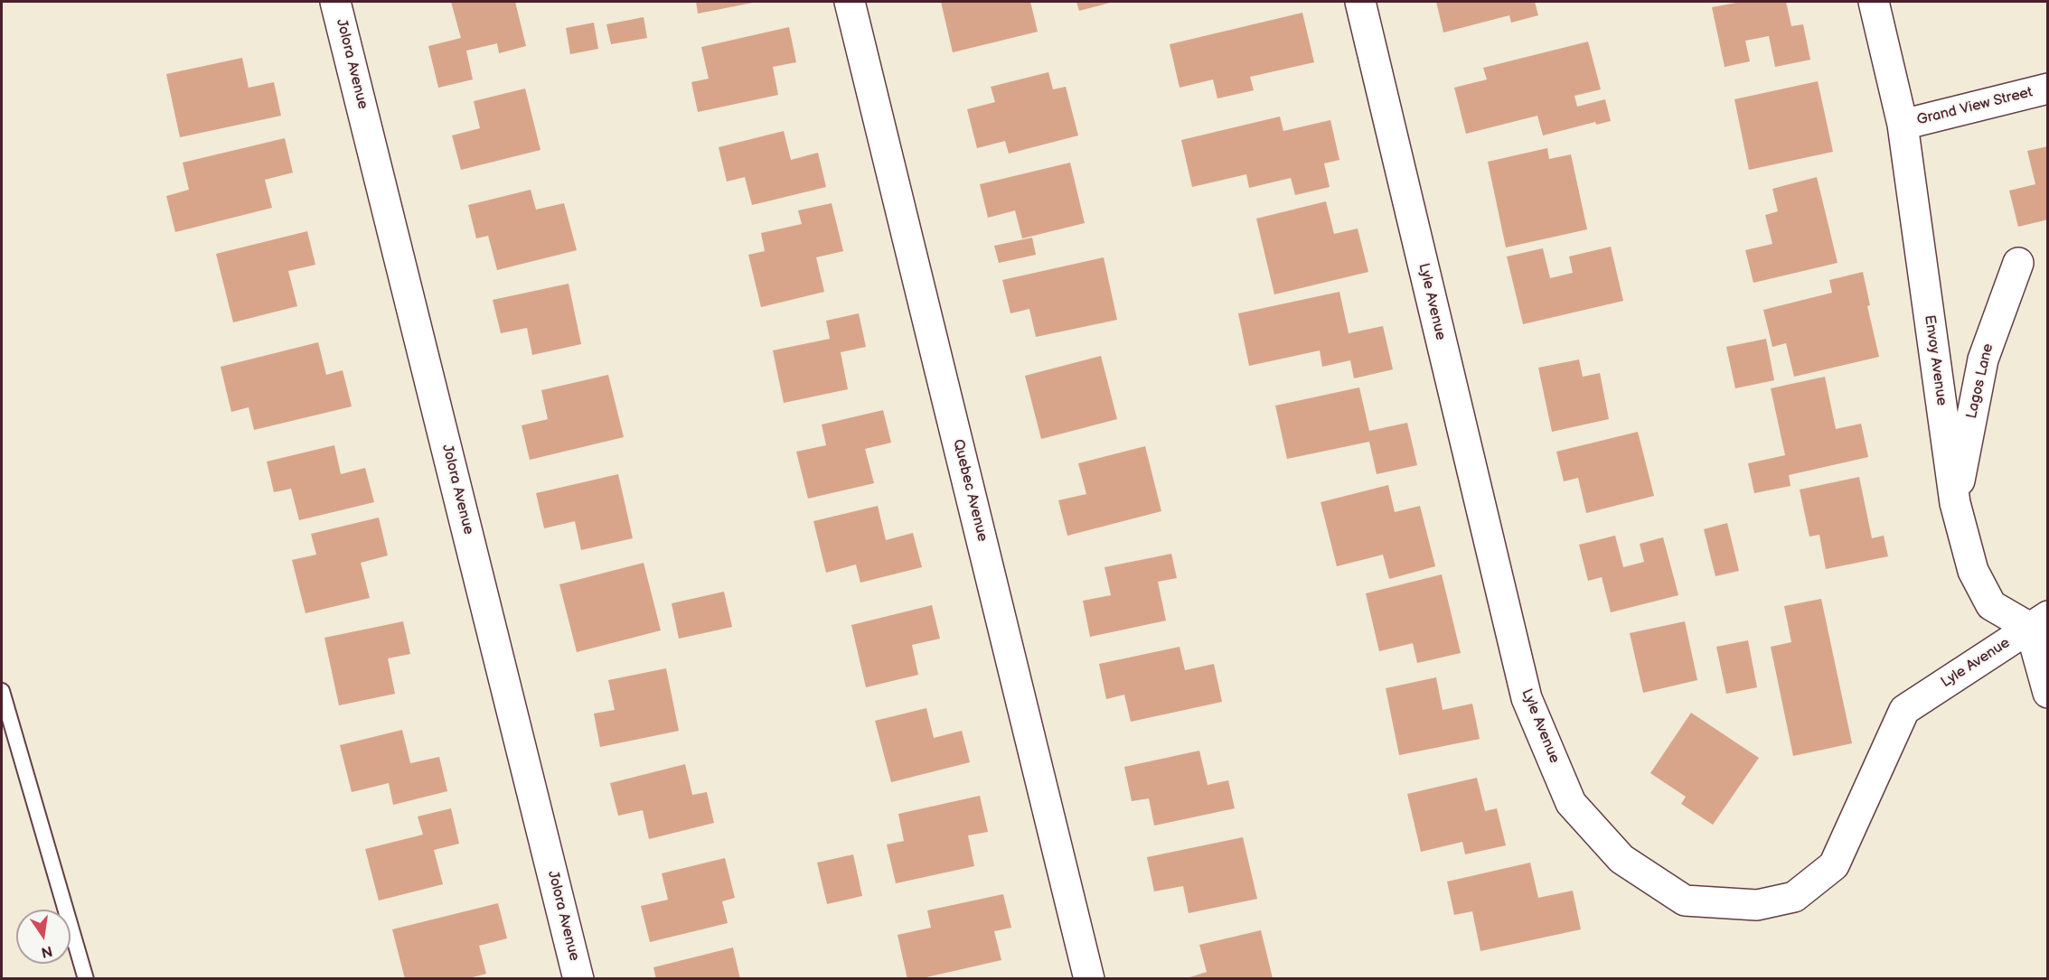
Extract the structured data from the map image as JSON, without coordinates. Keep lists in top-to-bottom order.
{
  "streets": {
    "street": [
      "Jolora Avenue",
      "Grand View Street",
      "Lyle Avenue",
      "Envoy Avenue",
      "Lagos Lane",
      "Quebec Avenue"
    ]
  },
  "crossings": [
    ["Grand View Street", "Envoy Avenue"],
    ["Lyle Avenue", "Envoy Avenue"],
    ["Envoy Avenue", "Lagos Lane"]
  ],
  "north": "bottom"
}
